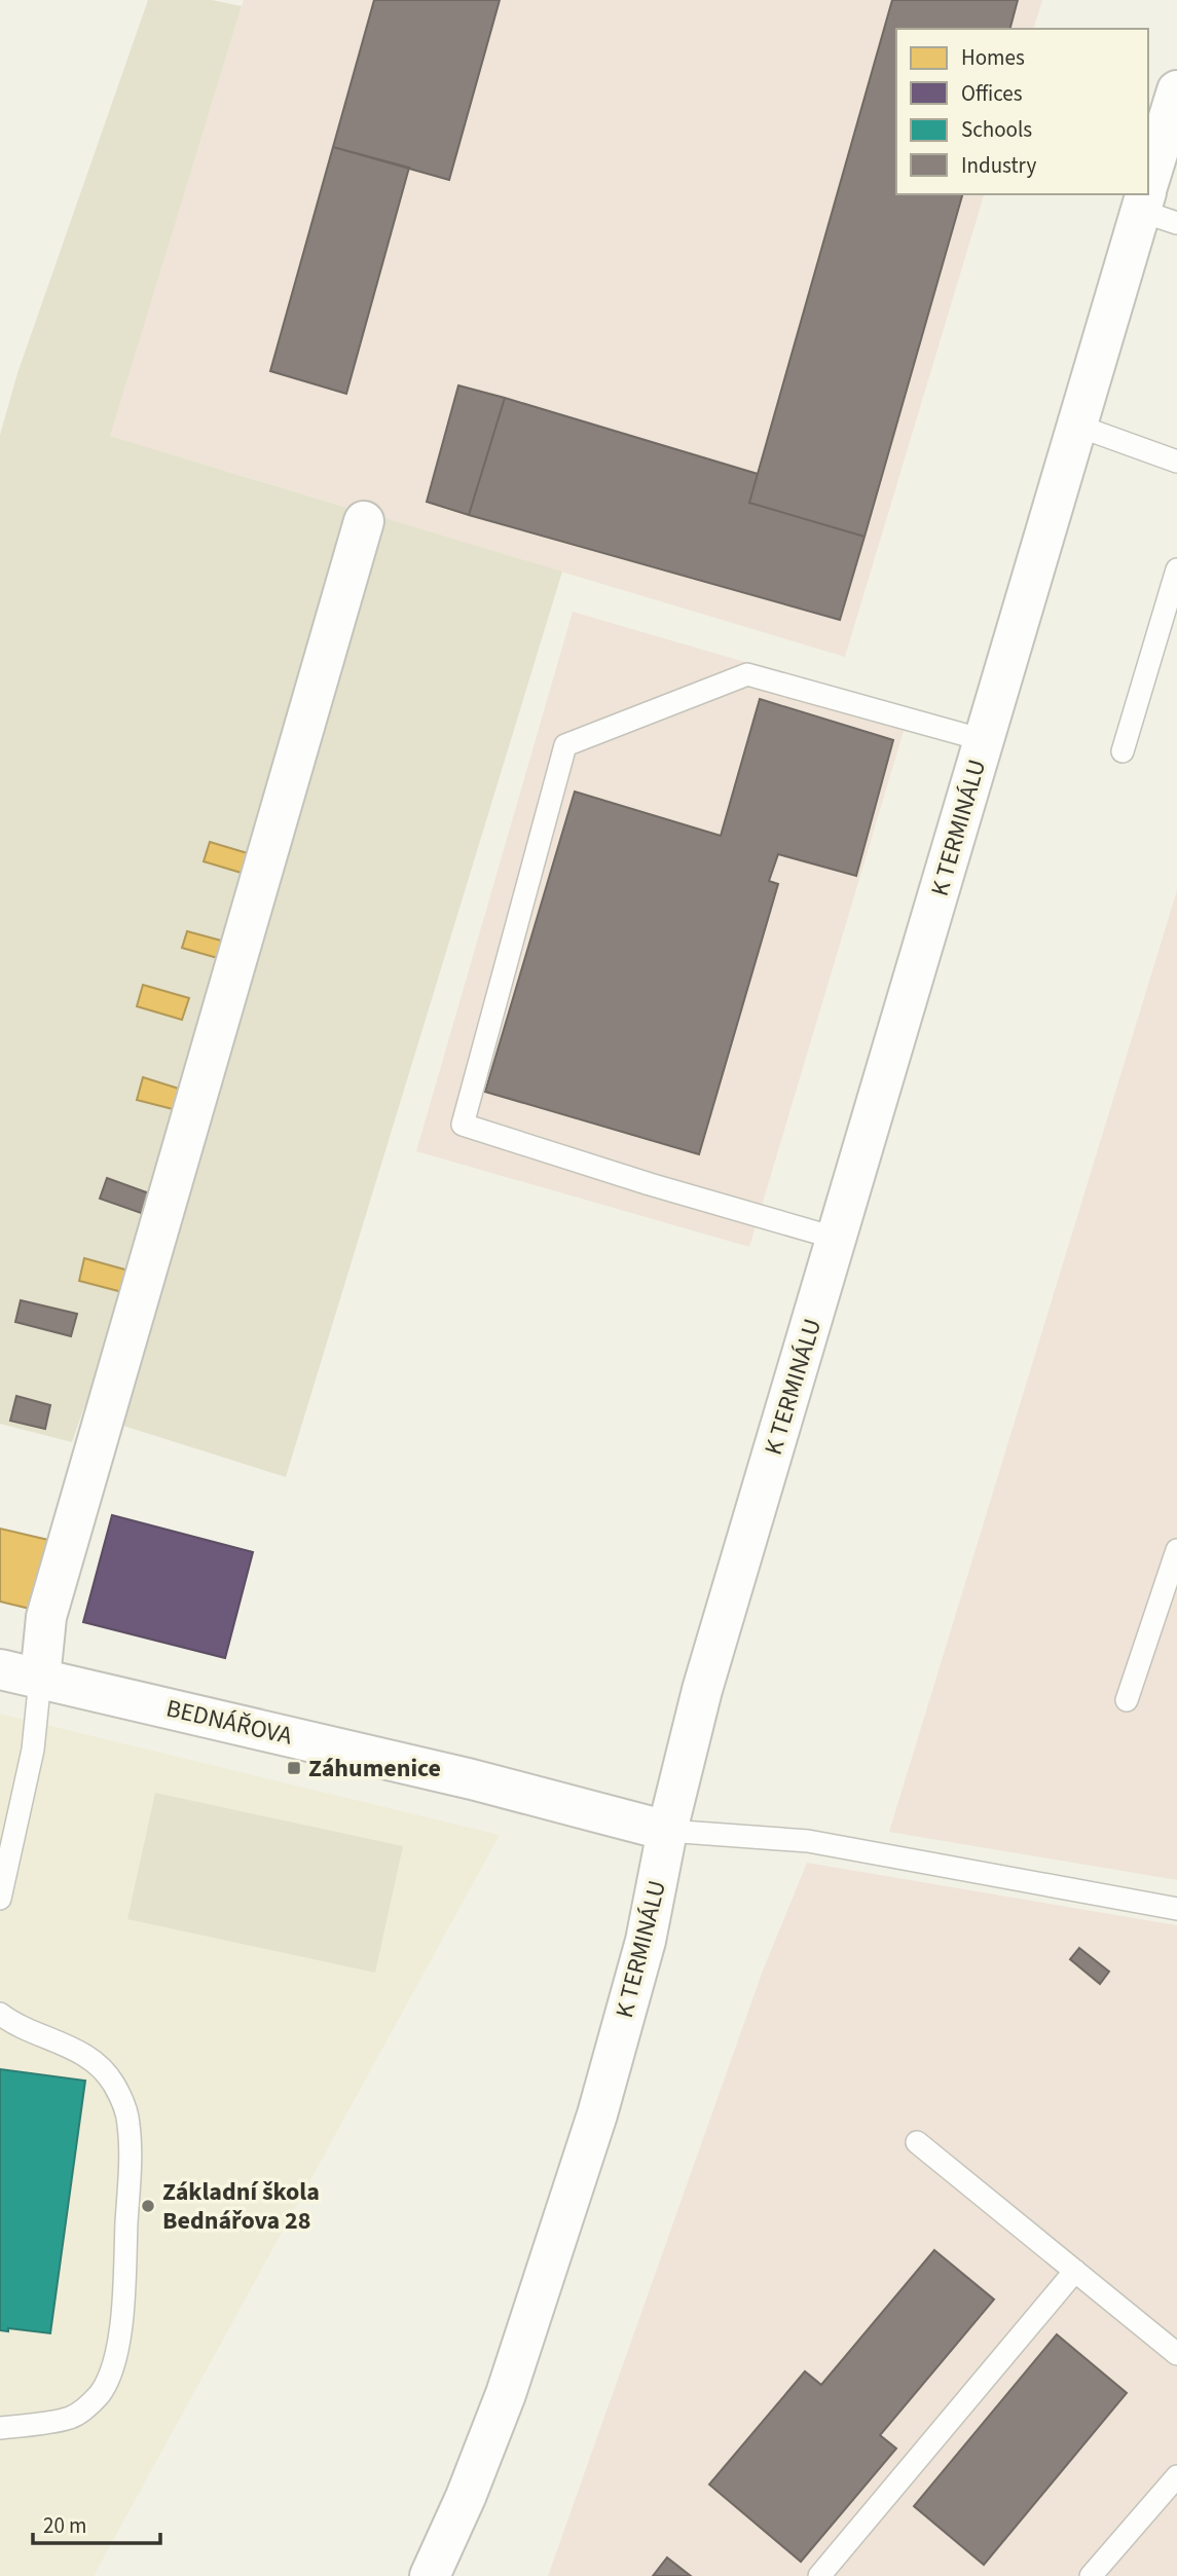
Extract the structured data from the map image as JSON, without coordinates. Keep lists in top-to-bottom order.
{
  "streets": {
    "street": ["K TERMINÁLU", "BEDNÁŘOVA"]
  },
  "crossings": [
    ["K TERMINÁLU", "BEDNÁŘOVA"]
  ],
  "places": {
    "transit": ["Záhumenice"],
    "other": ["Základní škola Bednářova 28"]
  },
  "legend": [
    "Homes",
    "Offices",
    "Schools",
    "Industry"
  ],
  "scale_bar": "20 m"
}
